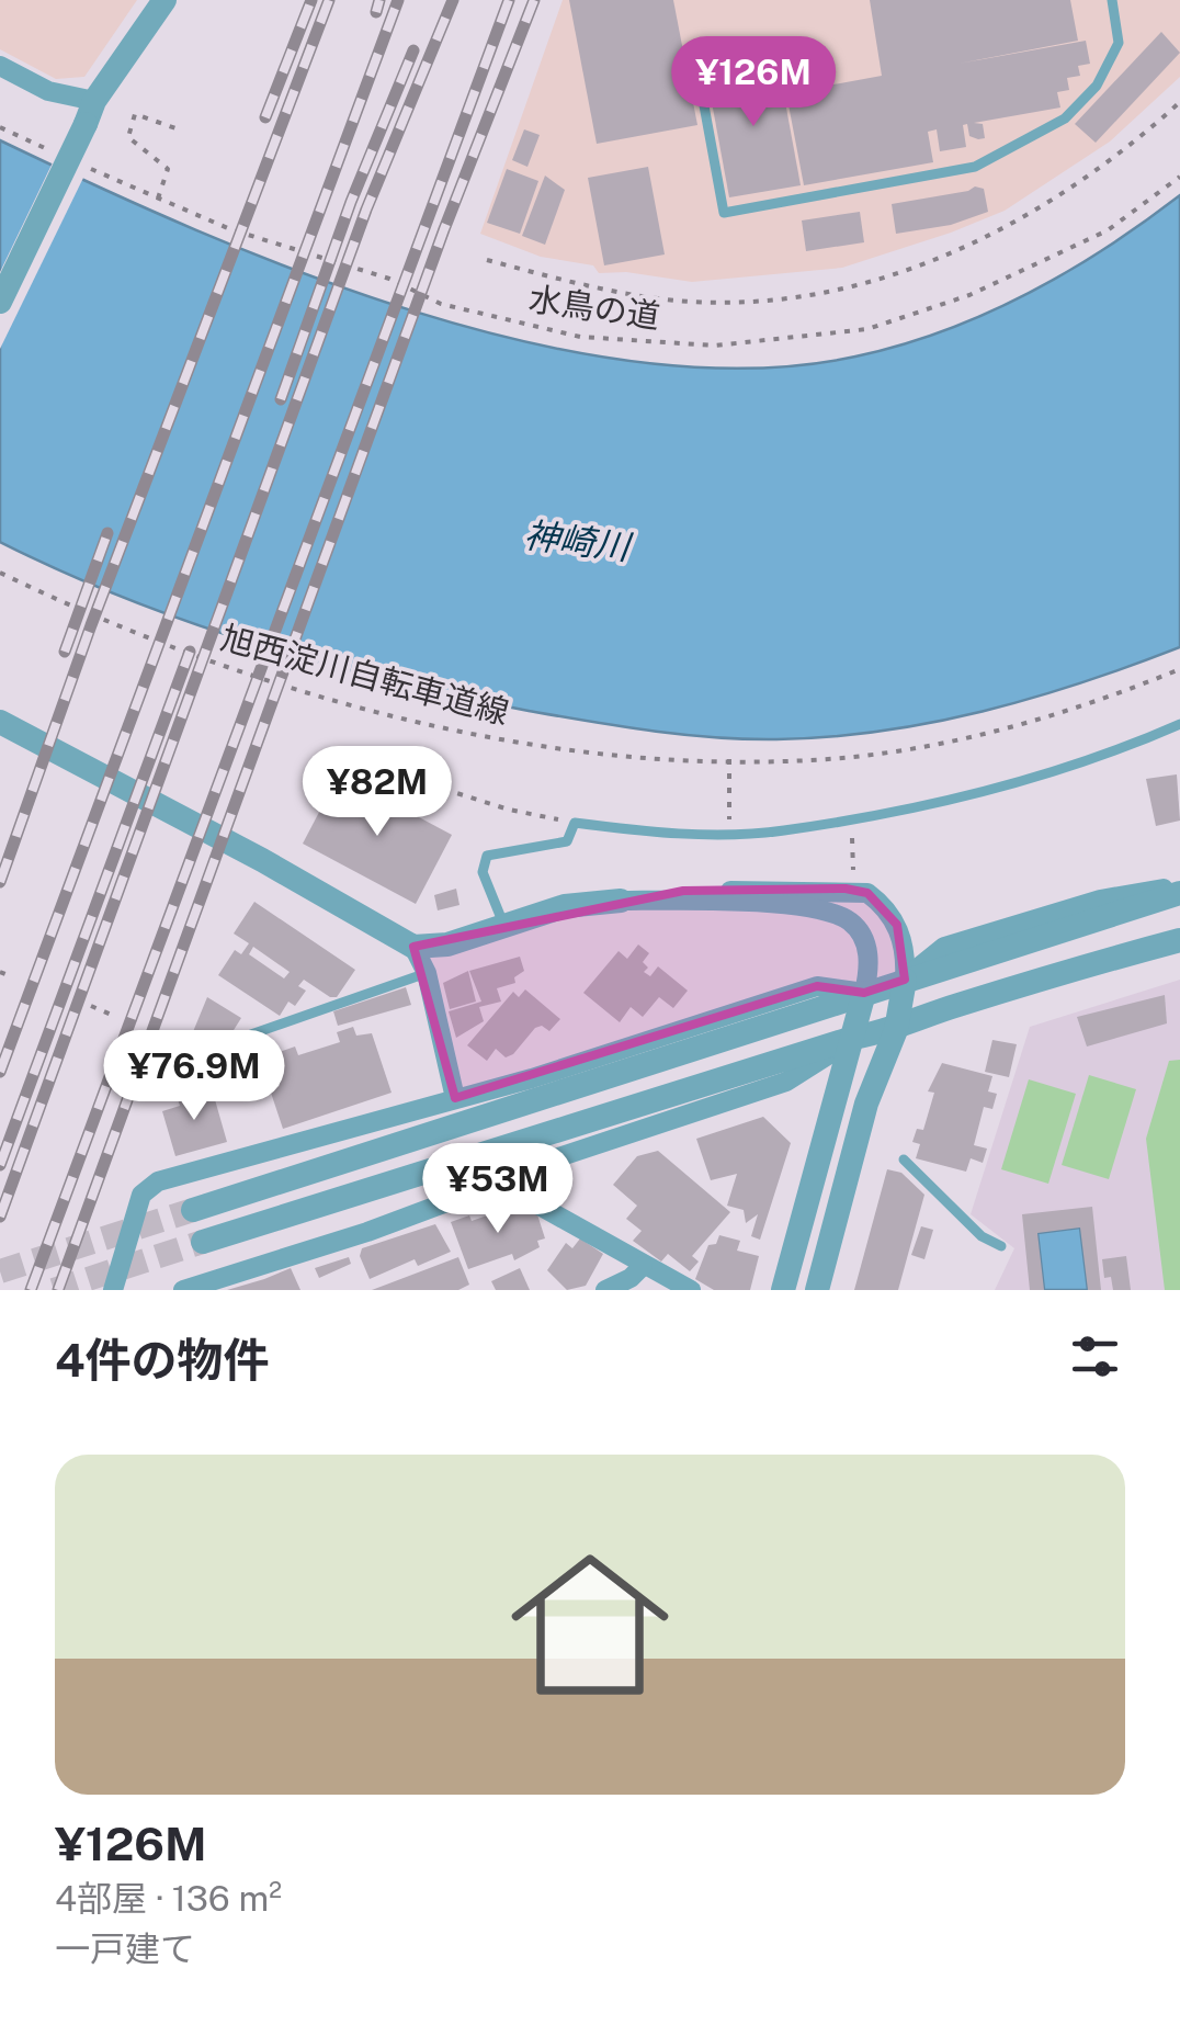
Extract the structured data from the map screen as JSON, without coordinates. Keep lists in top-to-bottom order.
{
  "streets": {
    "path": ["水鳥の道", "旭西淀川自転車道線"]
  },
  "water": ["神崎川"],
  "page": {
    "price": [
      "¥126M",
      "¥82M",
      "¥76.9M",
      "¥53M"
    ],
    "heading": "4件の物件",
    "list": [
      {
        "name": "¥126M",
        "note": "4部屋 · 136 m² · 一戸建て"
      }
    ]
  }
}
